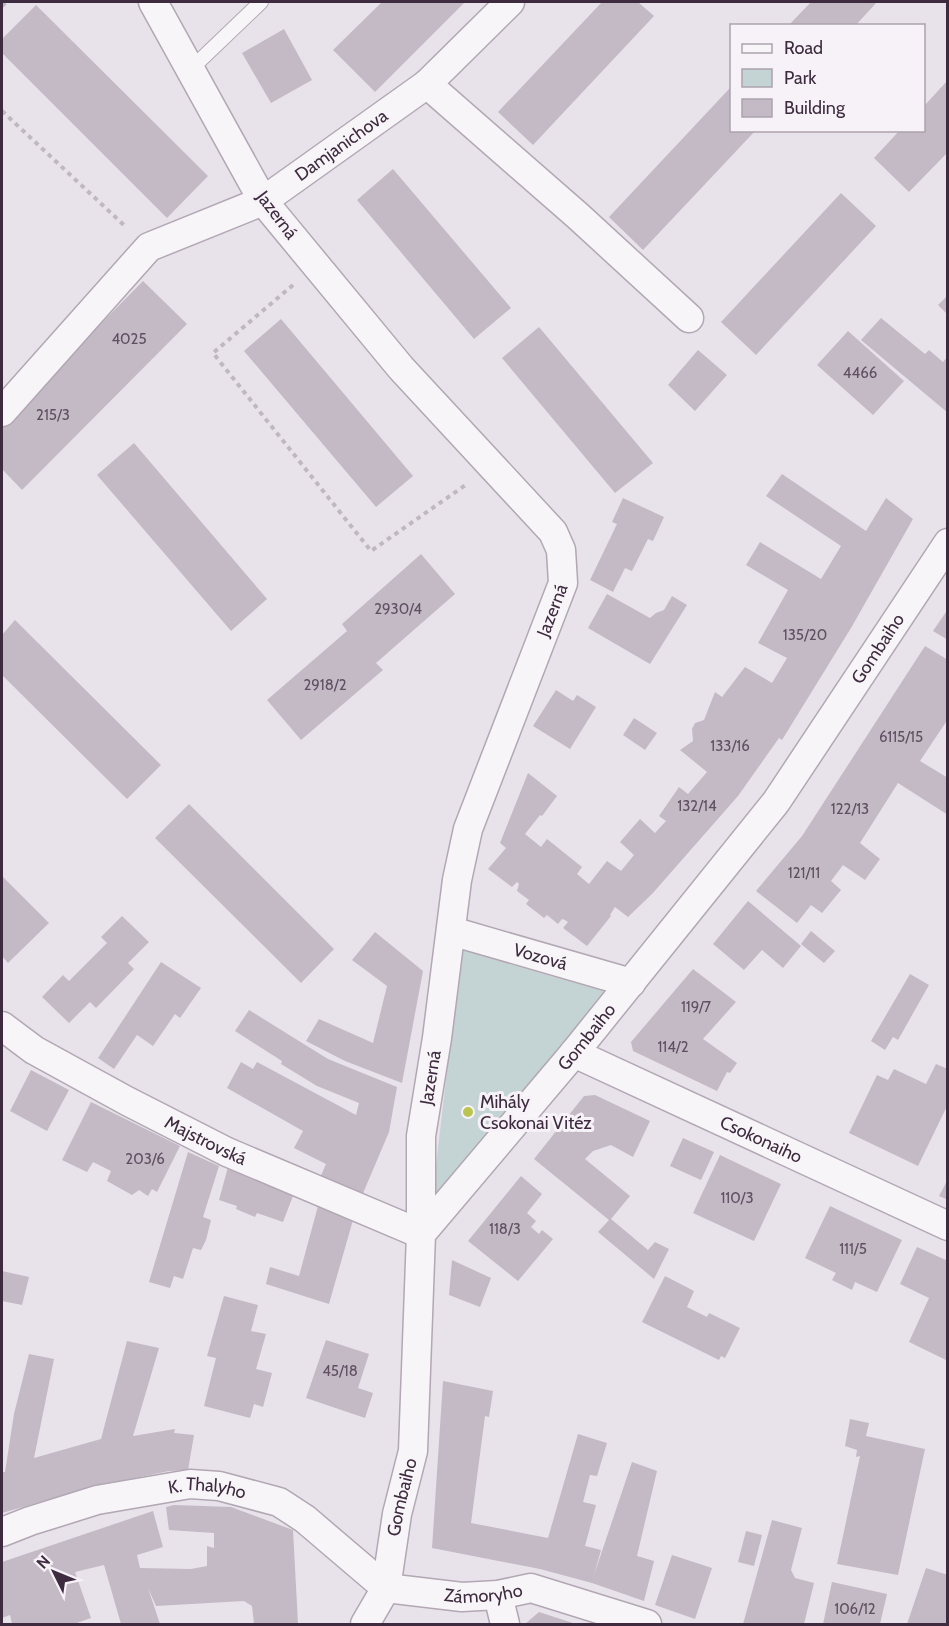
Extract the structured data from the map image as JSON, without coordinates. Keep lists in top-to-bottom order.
{
  "streets": {
    "street": [
      "Damjanichova",
      "Jazerná",
      "Gombaiho",
      "Vozová",
      "Majstrovská",
      "Csokonaiho",
      "K. Thalyho",
      "Zámoryho"
    ]
  },
  "crossings": [
    ["Damjanichova", "Jazerná"],
    ["Jazerná", "Gombaiho"],
    ["Jazerná", "Vozová"],
    ["Jazerná", "Majstrovská"],
    ["Gombaiho", "Vozová"],
    ["Gombaiho", "Majstrovská"],
    ["Gombaiho", "Csokonaiho"],
    ["Gombaiho", "K. Thalyho"],
    ["Gombaiho", "Zámoryho"],
    ["K. Thalyho", "Zámoryho"]
  ],
  "places": ["Mihály Csokonai Vitéz"],
  "house_numbers": [
    "4025",
    "4466",
    "215/3",
    "2930/4",
    "135/20",
    "2918/2",
    "6115/15",
    "133/16",
    "132/14",
    "122/13",
    "121/11",
    "119/7",
    "114/2",
    "203/6",
    "110/3",
    "118/3",
    "111/5",
    "45/18",
    "106/12"
  ],
  "legend": ["Road", "Park", "Building"],
  "north": "top left"
}
